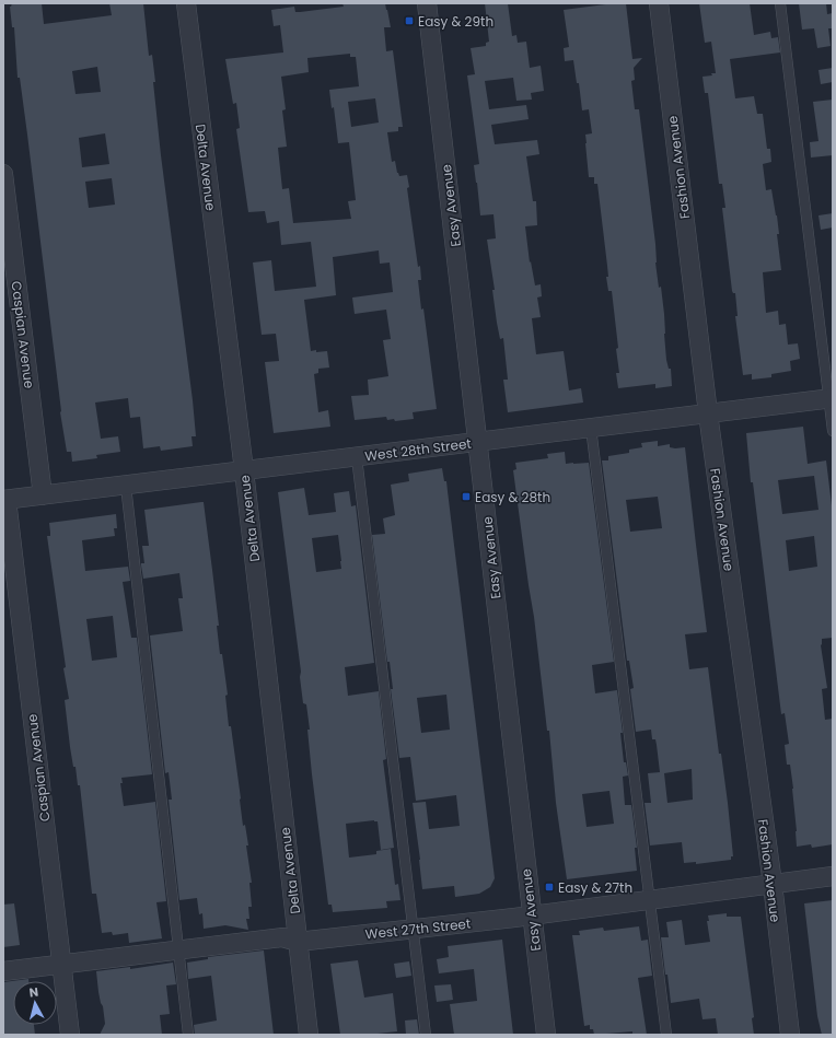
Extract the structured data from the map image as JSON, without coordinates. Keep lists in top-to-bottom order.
{
  "streets": {
    "street": [
      "Delta Avenue",
      "Fashion Avenue",
      "Easy Avenue",
      "Caspian Avenue",
      "West 28th Street",
      "West 27th Street"
    ]
  },
  "crossings": [
    ["Delta Avenue", "West 28th Street"],
    ["Delta Avenue", "West 27th Street"],
    ["Fashion Avenue", "West 28th Street"],
    ["Fashion Avenue", "West 27th Street"],
    ["Easy Avenue", "West 28th Street"],
    ["Easy Avenue", "West 27th Street"],
    ["Caspian Avenue", "West 28th Street"],
    ["Caspian Avenue", "West 27th Street"]
  ],
  "places": {
    "transit": ["Easy & 29th", "Easy & 28th", "Easy & 27th"]
  },
  "north": "top"
}
